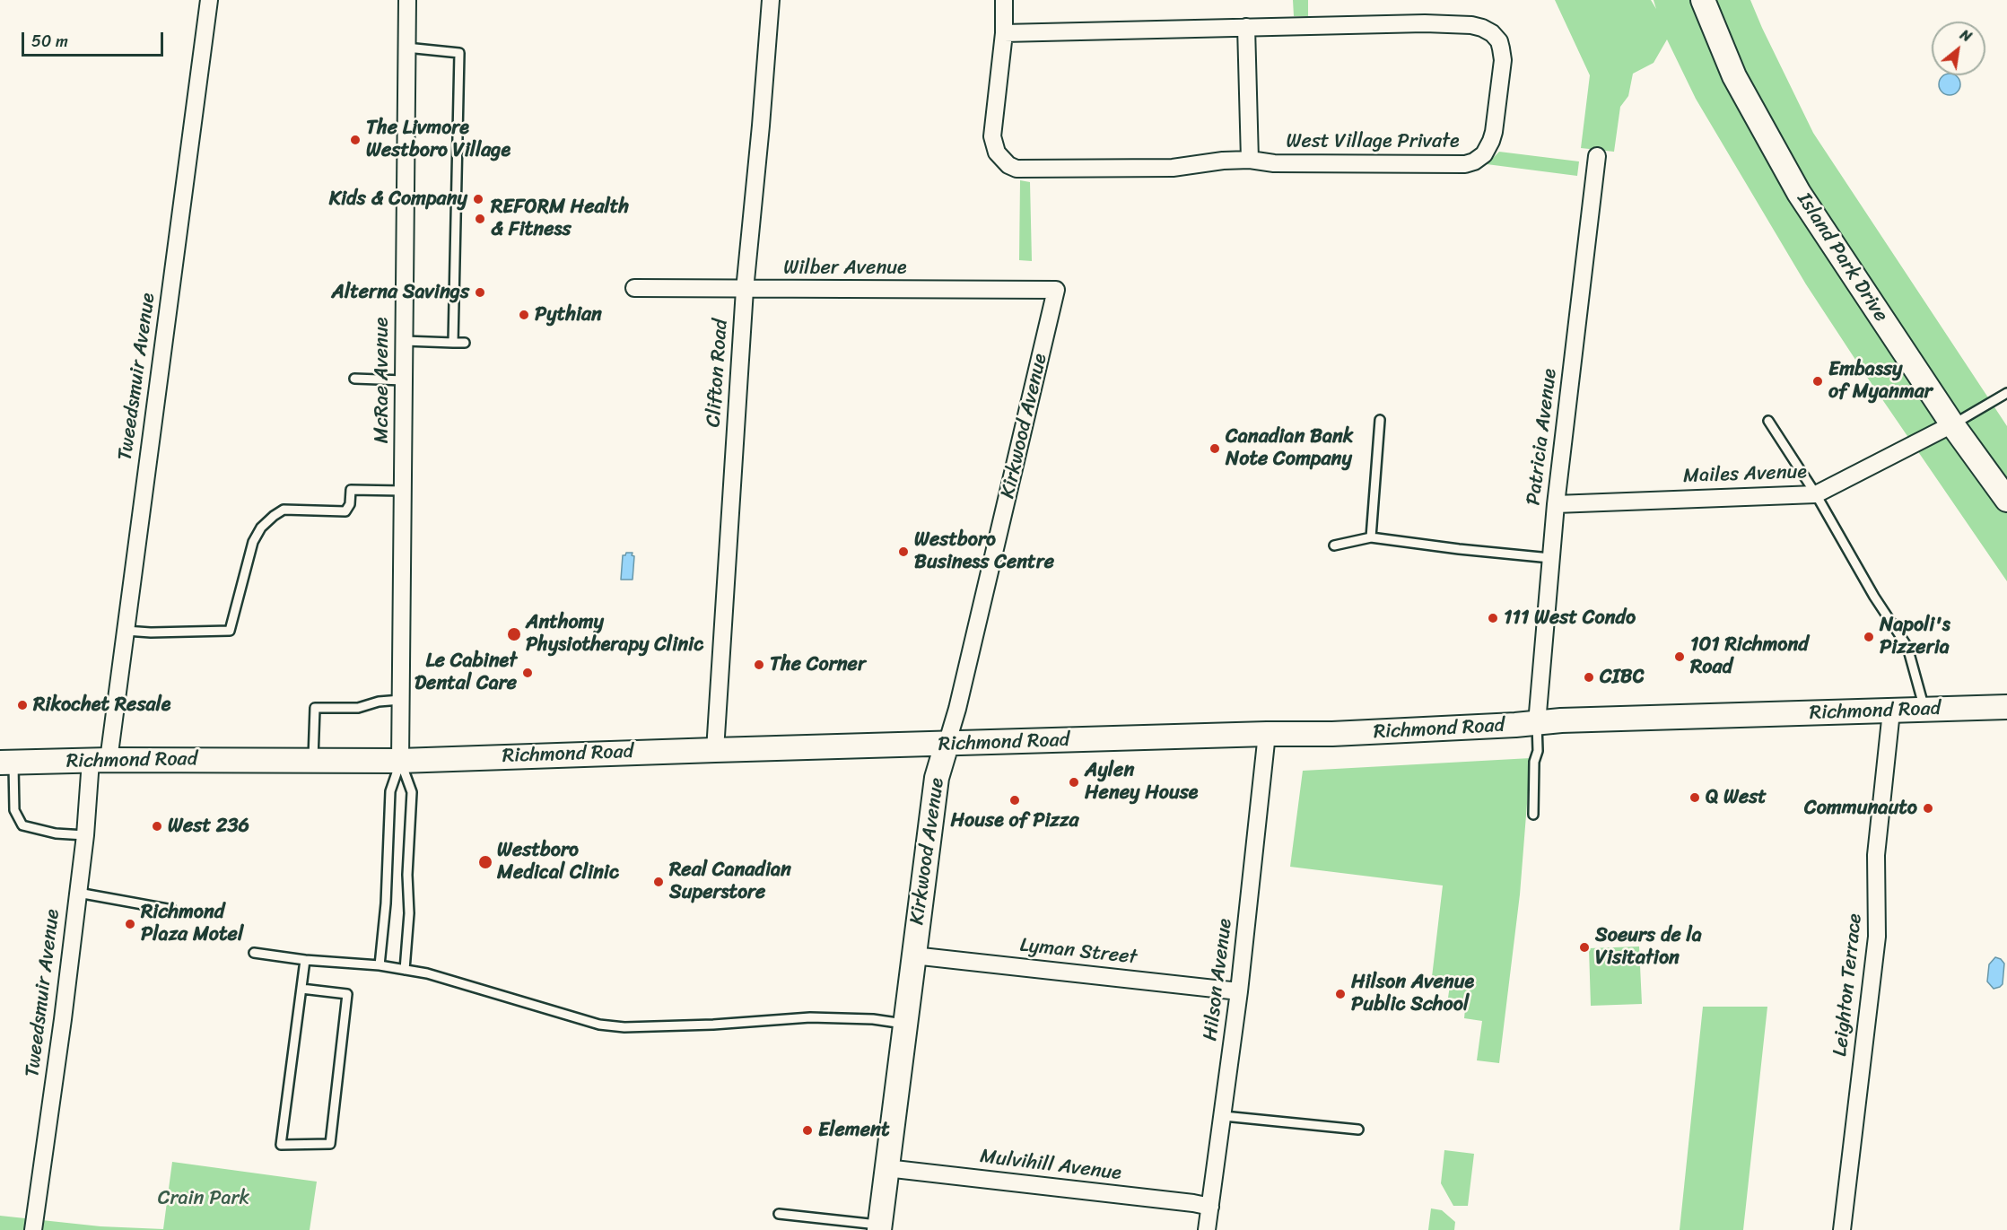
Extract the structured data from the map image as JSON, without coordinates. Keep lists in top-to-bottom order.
{
  "streets": {
    "main road": ["Island Park Drive", "Kirkwood Avenue", "Richmond Road"],
    "street": [
      "West Village Private",
      "Wilber Avenue",
      "Clifton Road",
      "Tweedsmuir Avenue",
      "McRae Avenue",
      "Patricia Avenue",
      "Mailes Avenue",
      "Lyman Street",
      "Hilson Avenue",
      "Leighton Terrace",
      "Mulvihill Avenue"
    ]
  },
  "crossings": [
    ["Island Park Drive", "Mailes Avenue"],
    ["Wilber Avenue", "Clifton Road"],
    ["Wilber Avenue", "Kirkwood Avenue"],
    ["Clifton Road", "Richmond Road"],
    ["Tweedsmuir Avenue", "Richmond Road"],
    ["McRae Avenue", "Richmond Road"],
    ["Kirkwood Avenue", "Richmond Road"],
    ["Kirkwood Avenue", "Lyman Street"],
    ["Kirkwood Avenue", "Mulvihill Avenue"],
    ["Patricia Avenue", "Mailes Avenue"],
    ["Patricia Avenue", "Richmond Road"],
    ["Richmond Road", "Hilson Avenue"],
    ["Richmond Road", "Leighton Terrace"],
    ["Lyman Street", "Hilson Avenue"],
    ["Hilson Avenue", "Mulvihill Avenue"]
  ],
  "parks": ["Crain Park"],
  "places": [
    "The Livmore Westboro Village",
    "Kids & Company",
    "REFORM Health & Fitness",
    "Alterna Savings",
    "Pythian",
    "Embassy of Myanmar",
    "Canadian Bank Note Company",
    "Westboro Business Centre",
    "111 West Condo",
    "Anthomy Physiotherapy Clinic",
    "Napoli's Pizzeria",
    "101 Richmond Road",
    "The Corner",
    "Le Cabinet Dental Care",
    "CIBC",
    "Rikochet Resale",
    "Aylen Heney House",
    "Q West",
    "House of Pizza",
    "Communauto",
    "West 236",
    "Westboro Medical Clinic",
    "Real Canadian Superstore",
    "Richmond Plaza Motel",
    "Soeurs de la Visitation",
    "Hilson Avenue Public School",
    "Element"
  ],
  "scale_bar": "50 m",
  "north": "top right"
}
